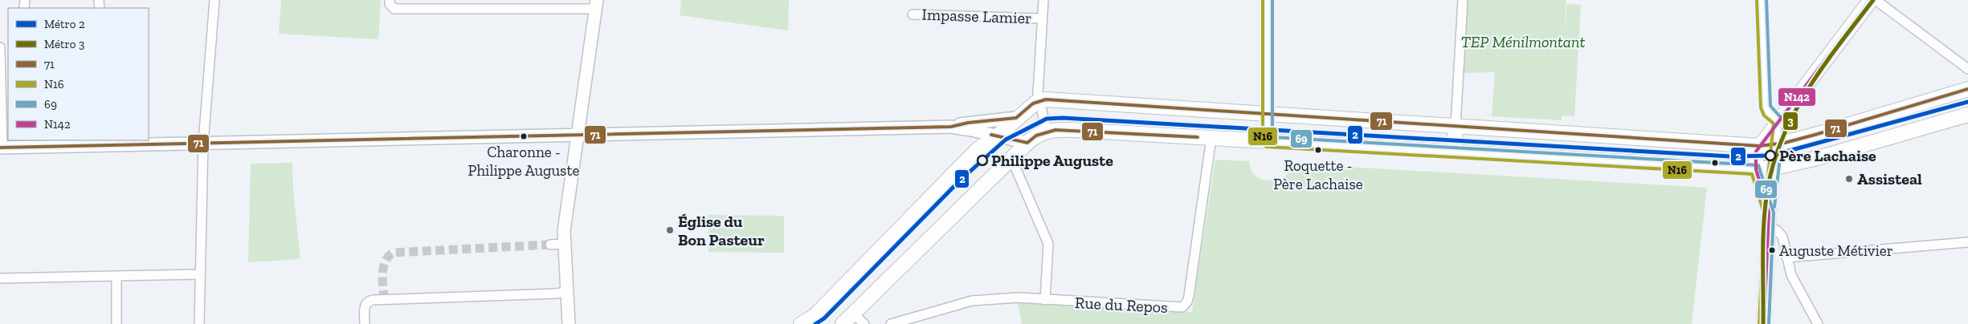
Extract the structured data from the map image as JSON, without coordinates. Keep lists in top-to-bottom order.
{
  "streets": {
    "street": ["Impasse Lamier", "Rue du Repos"]
  },
  "parks": ["TEP Ménilmontant"],
  "places": [
    "Charonne - Philippe Auguste",
    "Roquette - Père Lachaise",
    "Père Lachaise",
    "Philippe Auguste",
    "Assisteal",
    "Église du Bon Pasteur",
    "Auguste Métivier"
  ],
  "lines": [
    "metro line 3",
    "transit line N16",
    "transit line 69",
    "transit line N142",
    "transit line 71",
    "metro line 2"
  ],
  "legend": [
    "Métro 2",
    "Métro 3",
    "71",
    "N16",
    "69",
    "N142"
  ]
}
